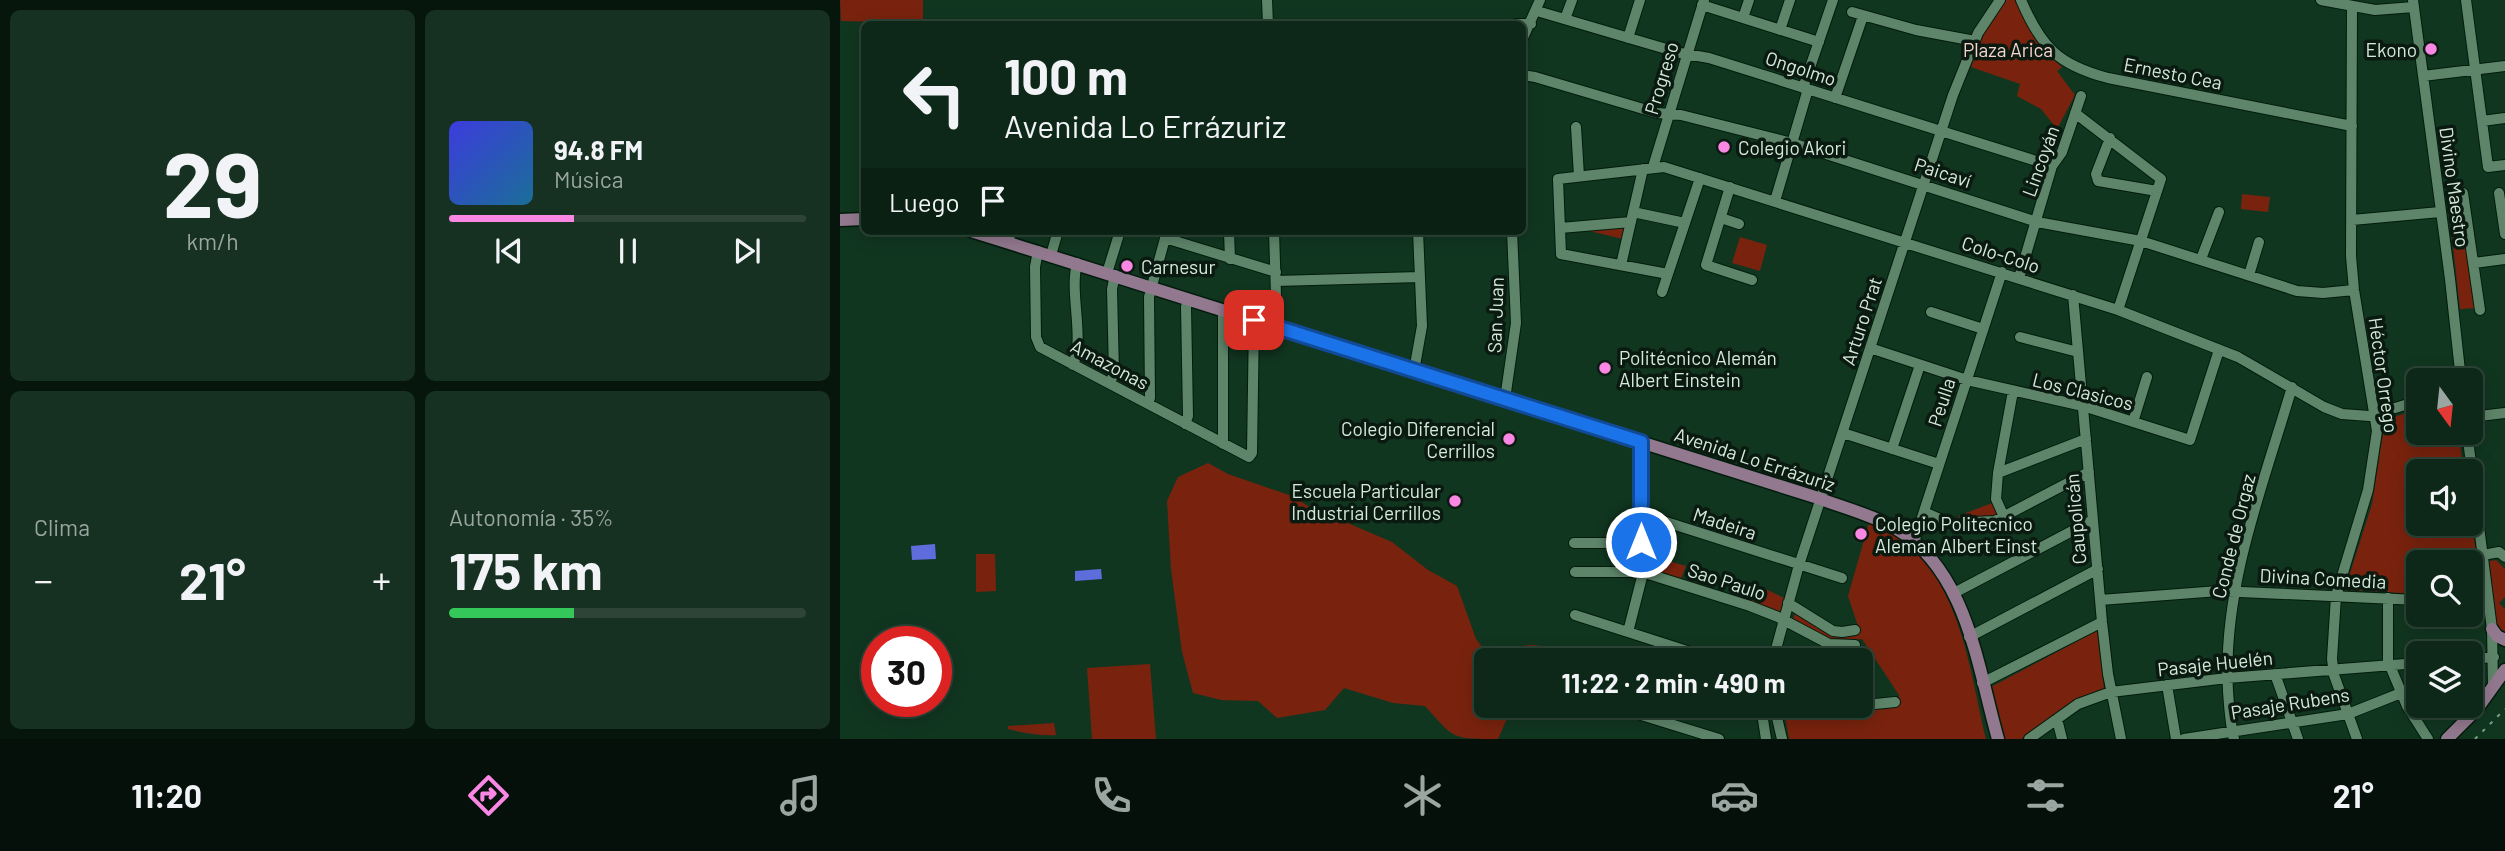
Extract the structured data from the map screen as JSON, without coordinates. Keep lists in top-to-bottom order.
{
  "streets": {
    "main road": ["Avenida Lo Errázuriz"],
    "street": [
      "Ongolmo",
      "Ernesto Cea",
      "Progreso",
      "Lincoyán",
      "Paicaví",
      "Divino Maestro",
      "Colo-Colo",
      "San Juan",
      "Arturo Prat",
      "Amazonas",
      "Héctor Orrego",
      "Los Clasicos",
      "Peulla",
      "Caupolicán",
      "Madeira",
      "Conde de Orgaz",
      "Divina Comedia",
      "Sao Paulo",
      "Pasaje Huelén",
      "Pasaje Rubens"
    ]
  },
  "crossings": [
    ["Ongolmo", "Progreso"],
    ["Ongolmo", "Lincoyán"],
    ["Ongolmo", "Arturo Prat"],
    ["Ernesto Cea", "Héctor Orrego"],
    ["Progreso", "Paicaví"],
    ["Progreso", "Colo-Colo"],
    ["Lincoyán", "Paicaví"],
    ["Lincoyán", "Colo-Colo"],
    ["Paicaví", "Arturo Prat"],
    ["Paicaví", "Héctor Orrego"],
    ["Colo-Colo", "Arturo Prat"],
    ["Colo-Colo", "Héctor Orrego"],
    ["Colo-Colo", "Los Clasicos"],
    ["Colo-Colo", "Peulla"],
    ["Colo-Colo", "Caupolicán"],
    ["Colo-Colo", "Conde de Orgaz"],
    ["San Juan", "Avenida Lo Errázuriz"],
    ["Arturo Prat", "Los Clasicos"],
    ["Arturo Prat", "Avenida Lo Errázuriz"],
    ["Arturo Prat", "Madeira"],
    ["Arturo Prat", "Sao Paulo"],
    ["Amazonas", "Avenida Lo Errázuriz"],
    ["Héctor Orrego", "Divina Comedia"],
    ["Héctor Orrego", "Pasaje Huelén"],
    ["Héctor Orrego", "Pasaje Rubens"],
    ["Los Clasicos", "Peulla"],
    ["Los Clasicos", "Caupolicán"],
    ["Peulla", "Avenida Lo Errázuriz"],
    ["Caupolicán", "Divina Comedia"],
    ["Caupolicán", "Pasaje Huelén"],
    ["Conde de Orgaz", "Divina Comedia"],
    ["Conde de Orgaz", "Pasaje Huelén"],
    ["Conde de Orgaz", "Pasaje Rubens"]
  ],
  "parks": ["Plaza Arica"],
  "places": [
    "Ekono",
    "Colegio Akori",
    "Carnesur",
    "Politécnico Alemán Albert Einstein",
    "Colegio Diferencial Cerrillos",
    "Escuela Particular Industrial Cerrillos",
    "Colegio Politecnico Aleman Albert Einst"
  ],
  "north": "bottom",
  "page": {
    "tile": [
      ["29", "km/h"],
      "Clima",
      ["Autonomía · 35%", "175 km"]
    ],
    "turn": ["100 m", "Avenida Lo Errázuriz"],
    "song": ["94.8 FM", "Música"],
    "then": "Luego",
    "heat": ["−", "21°", "+"],
    "limit": "30",
    "trip": "11:22 · 2 min · 490 m",
    "tabs": ["11:20", "21°"]
  }
}
